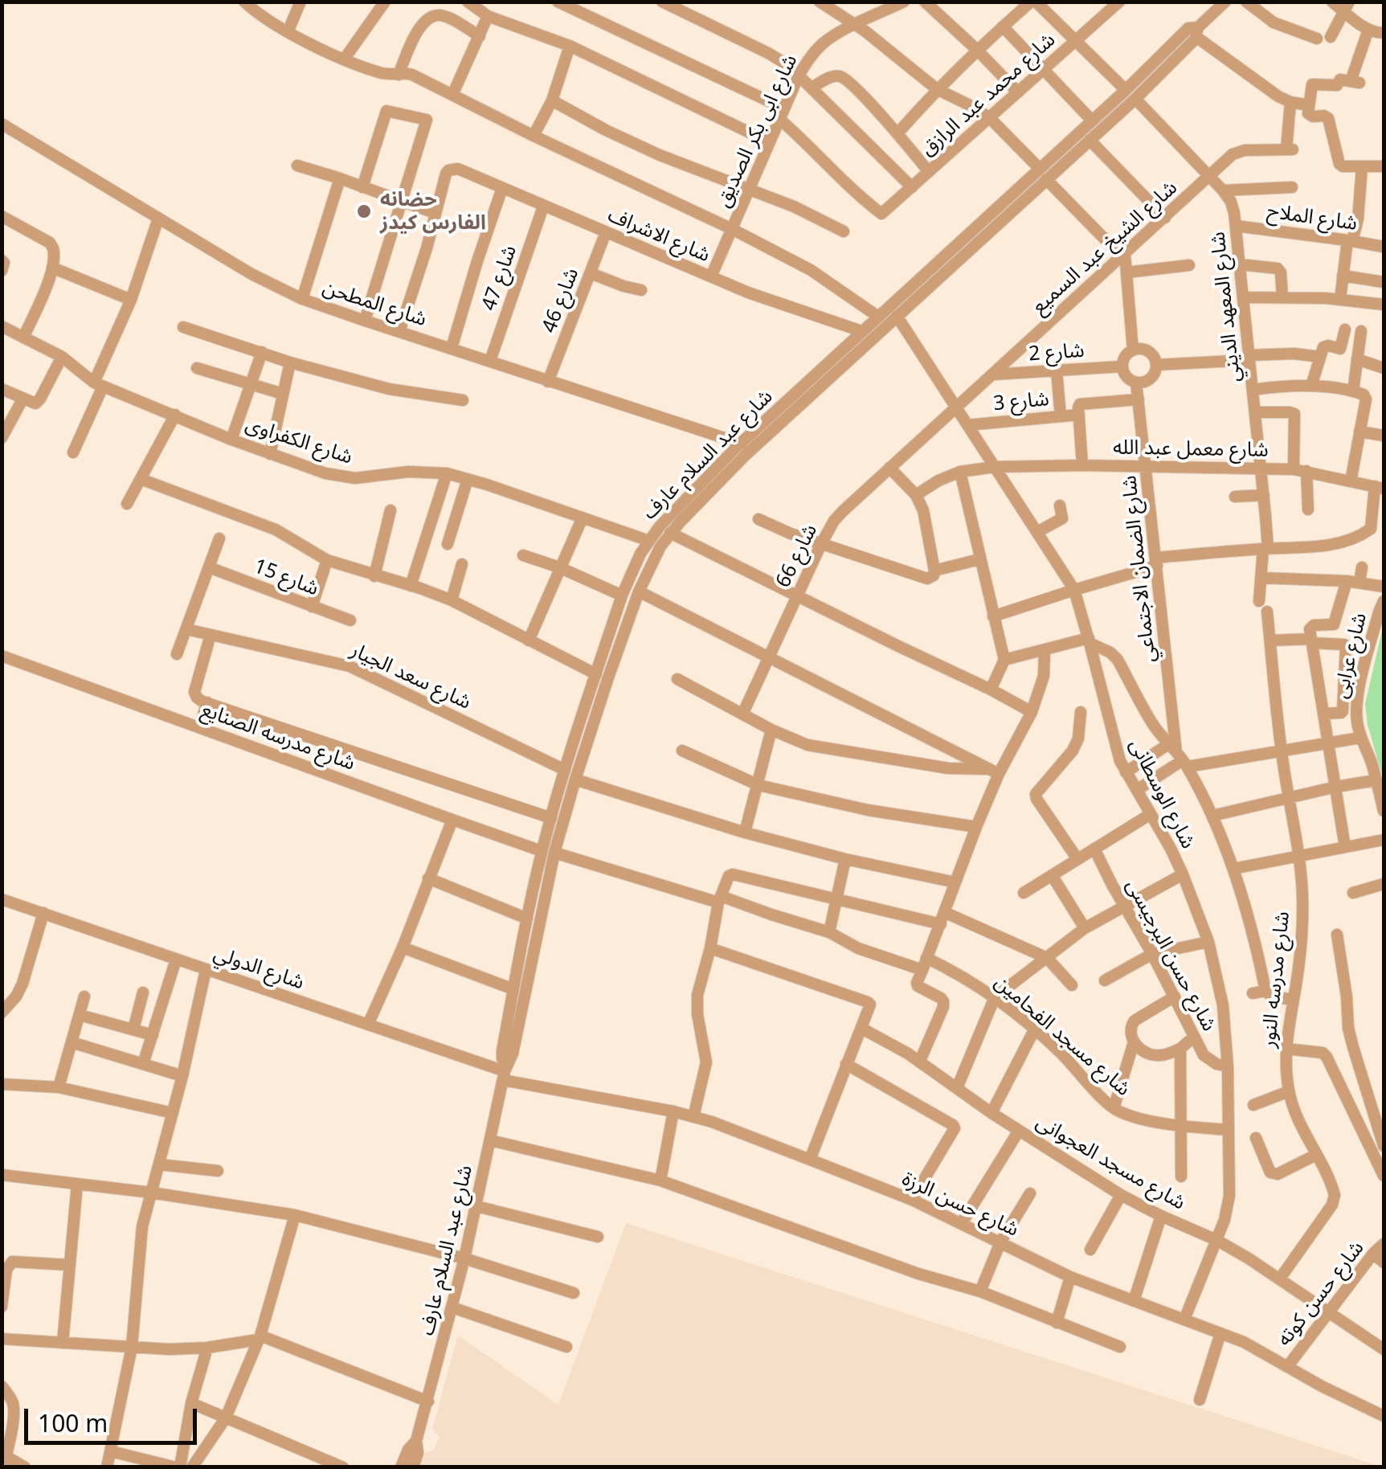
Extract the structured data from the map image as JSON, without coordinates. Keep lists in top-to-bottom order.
{
  "streets": {
    "street": [
      "شارع محمد عبد الرازق",
      "شارع ابى بكر الصديق",
      "شارع الملاح",
      "شارع الاشراف",
      "شارع الشيخ عبد السميع",
      "شارع 47",
      "شارع 46",
      "شارع المطحن",
      "شارع المعهد الديني",
      "شارع 2",
      "شارع 3",
      "شارع الكفراوى",
      "شارع معمل عبد الله",
      "شارع عبد السلام عارف",
      "شارع 66",
      "شارع الضمان الاجتماعي",
      "شارع 15",
      "شارع عرابى",
      "شارع سعد الجيار",
      "شارع مدرسه الصنايع",
      "شارع الوسطانى",
      "شارع حسن البرجيسى",
      "شارع الدولي",
      "شارع مدرسه النور",
      "شارع مسجد الفحامين",
      "شارع مسجد العجوانى",
      "شارع حسن الرزة",
      "شارع حسن كوته"
    ]
  },
  "crossings": [
    ["شارع محمد عبد الرازق", "شارع ابى بكر الصديق"],
    ["شارع ابى بكر الصديق", "شارع الاشراف"],
    ["شارع الملاح", "شارع المعهد الديني"],
    ["شارع الاشراف", "شارع 47"],
    ["شارع الاشراف", "شارع 46"],
    ["شارع الاشراف", "شارع عبد السلام عارف"],
    ["شارع الشيخ عبد السميع", "شارع المعهد الديني"],
    ["شارع الشيخ عبد السميع", "شارع 2"],
    ["شارع الشيخ عبد السميع", "شارع 66"],
    ["شارع الشيخ عبد السميع", "شارع الوسطانى"],
    ["شارع 47", "شارع المطحن"],
    ["شارع 46", "شارع المطحن"],
    ["شارع المطحن", "شارع عبد السلام عارف"],
    ["شارع المعهد الديني", "شارع معمل عبد الله"],
    ["شارع المعهد الديني", "شارع عبد السلام عارف"],
    ["شارع 2", "شارع الضمان الاجتماعي"],
    ["شارع 3", "شارع الضمان الاجتماعي"],
    ["شارع 3", "شارع الوسطانى"],
    ["شارع الكفراوى", "شارع عبد السلام عارف"],
    ["شارع معمل عبد الله", "شارع الضمان الاجتماعي"],
    ["شارع معمل عبد الله", "شارع الوسطانى"],
    ["شارع عبد السلام عارف", "شارع سعد الجيار"],
    ["شارع عبد السلام عارف", "شارع مدرسه الصنايع"],
    ["شارع عبد السلام عارف", "شارع الوسطانى"],
    ["شارع عبد السلام عارف", "شارع الدولي"],
    ["شارع عبد السلام عارف", "شارع حسن الرزة"],
    ["شارع 66", "شارع الوسطانى"],
    ["شارع الوسطانى", "شارع حسن البرجيسى"],
    ["شارع الوسطانى", "شارع مسجد الفحامين"],
    ["شارع الوسطانى", "شارع مسجد العجوانى"],
    ["شارع الوسطانى", "شارع حسن الرزة"],
    ["شارع الدولي", "شارع حسن الرزة"],
    ["شارع مدرسه النور", "شارع مسجد العجوانى"],
    ["شارع مسجد العجوانى", "شارع حسن كوته"],
    ["شارع حسن الرزة", "شارع حسن كوته"]
  ],
  "places": ["حضانه الفارس كيدز"],
  "scale_bar": "100 m"
}
